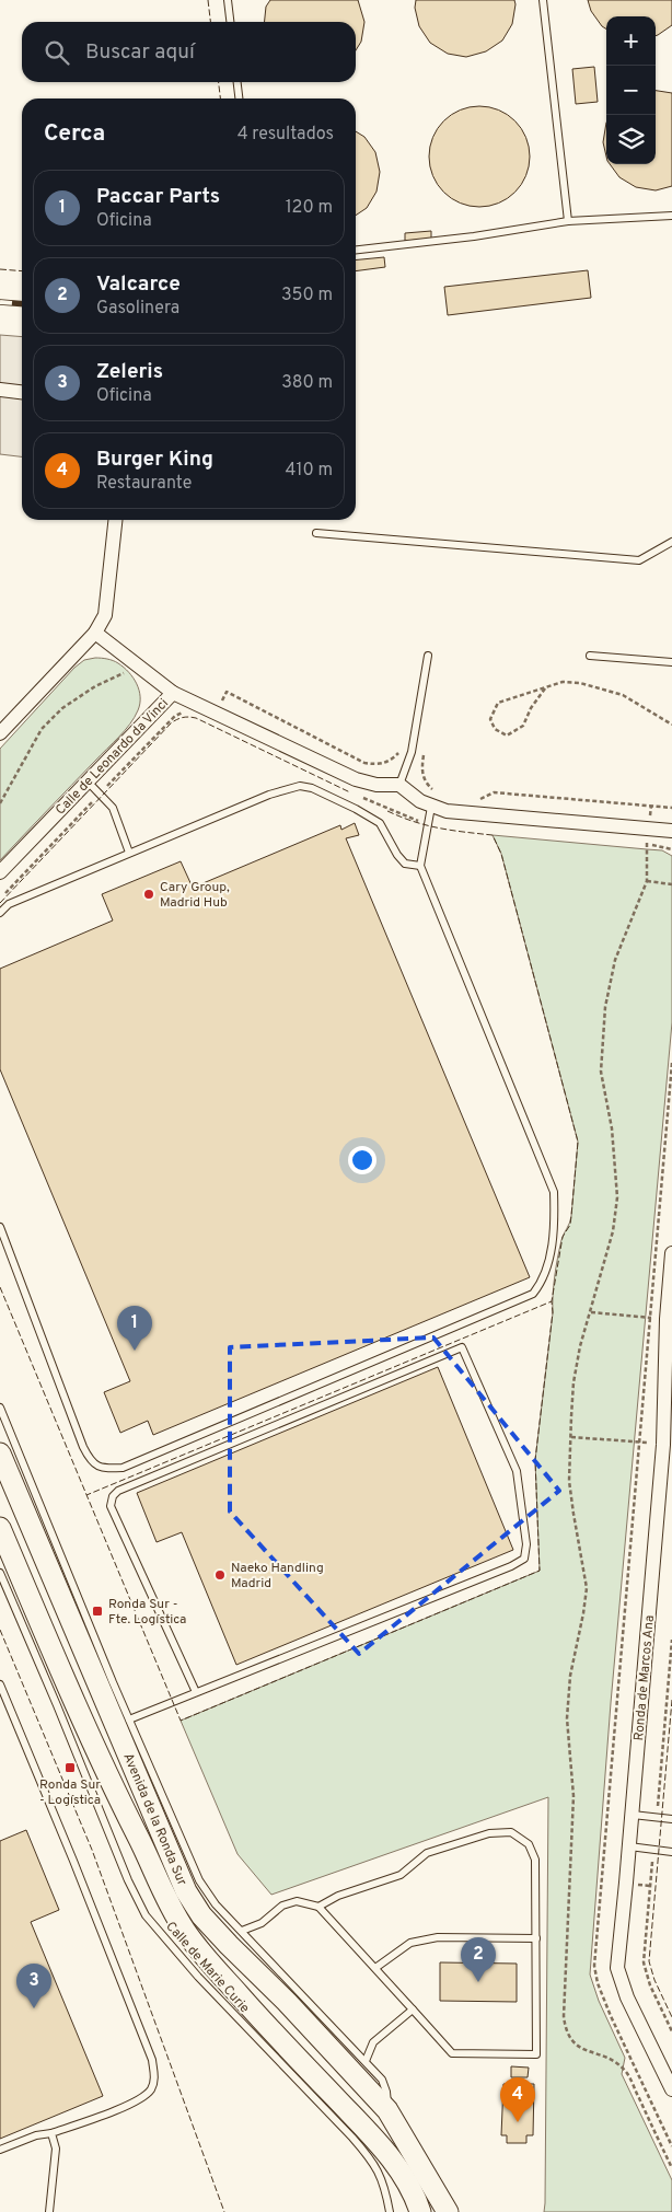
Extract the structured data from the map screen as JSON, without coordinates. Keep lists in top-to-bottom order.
{
  "streets": {
    "main road": ["Avenida de la Ronda Sur"],
    "street": ["Calle de Leonardo da Vinci", "Ronda de Marcos Ana"],
    "lane": ["Calle de Marie Curie"]
  },
  "crossings": [
    ["Avenida de la Ronda Sur", "Calle de Marie Curie"]
  ],
  "places": {
    "other": ["Cary Group, Madrid Hub", "Naeko Handling Madrid"],
    "transit": ["Ronda Sur - Fte. Logística", "Ronda Sur - Logística"]
  },
  "page": {
    "map_buttons": ["+", "−"],
    "search": "Buscar aquí",
    "heading": ["Cerca", "4 resultados"],
    "list": [
      {
        "mark": "1",
        "name": "Paccar Parts",
        "note": "Oficina",
        "value": "120 m"
      },
      {
        "mark": "2",
        "name": "Valcarce",
        "note": "Gasolinera",
        "value": "350 m"
      },
      {
        "mark": "3",
        "name": "Zeleris",
        "note": "Oficina",
        "value": "380 m"
      },
      {
        "mark": "4",
        "name": "Burger King",
        "note": "Restaurante",
        "value": "410 m"
      }
    ],
    "pins": [
      "1",
      "2",
      "3",
      "4"
    ]
  }
}
